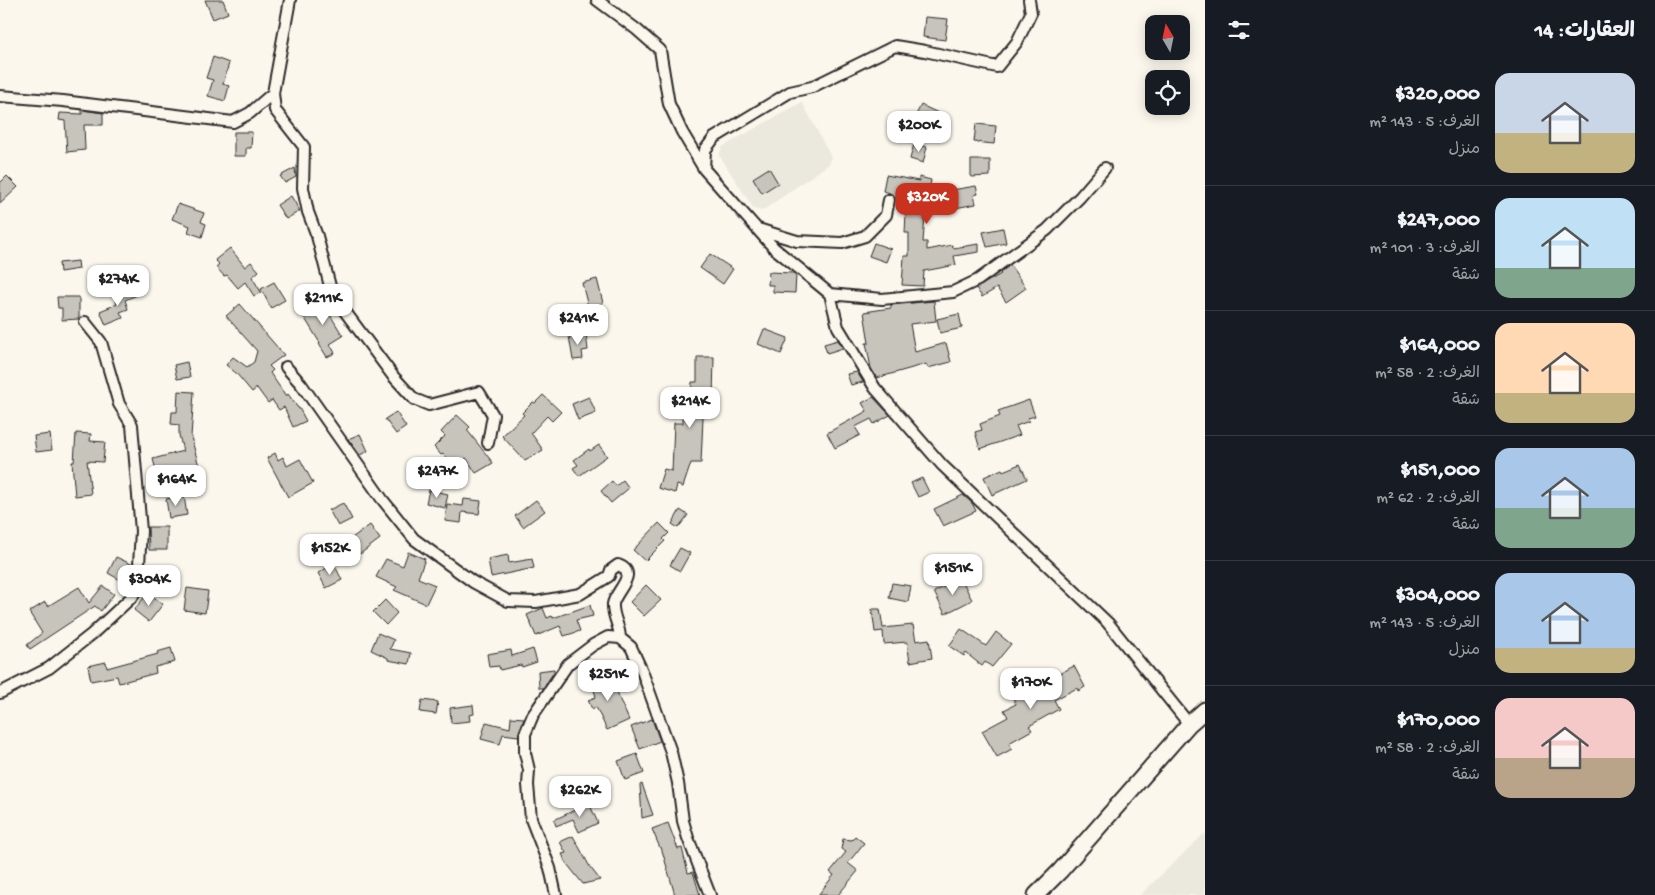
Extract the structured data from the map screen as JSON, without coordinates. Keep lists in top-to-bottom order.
{
  "north": "top",
  "page": {
    "heading": "العقارات: 14",
    "list": [
      {
        "name": "$320,000",
        "note": "الغرف: 5 · 143 m² · منزل"
      },
      {
        "name": "$247,000",
        "note": "الغرف: 3 · 101 m² · شقة"
      },
      {
        "name": "$164,000",
        "note": "الغرف: 2 · 58 m² · شقة"
      },
      {
        "name": "$151,000",
        "note": "الغرف: 2 · 62 m² · شقة"
      },
      {
        "name": "$304,000",
        "note": "الغرف: 5 · 143 m² · منزل"
      },
      {
        "name": "$170,000",
        "note": "الغرف: 2 · 58 m² · شقة"
      }
    ],
    "price": [
      "$200K",
      "$320K",
      "$274K",
      "$211K",
      "$241K",
      "$214K",
      "$247K",
      "$164K",
      "$152K",
      "$151K",
      "$304K",
      "$251K",
      "$170K",
      "$262K"
    ]
  }
}
